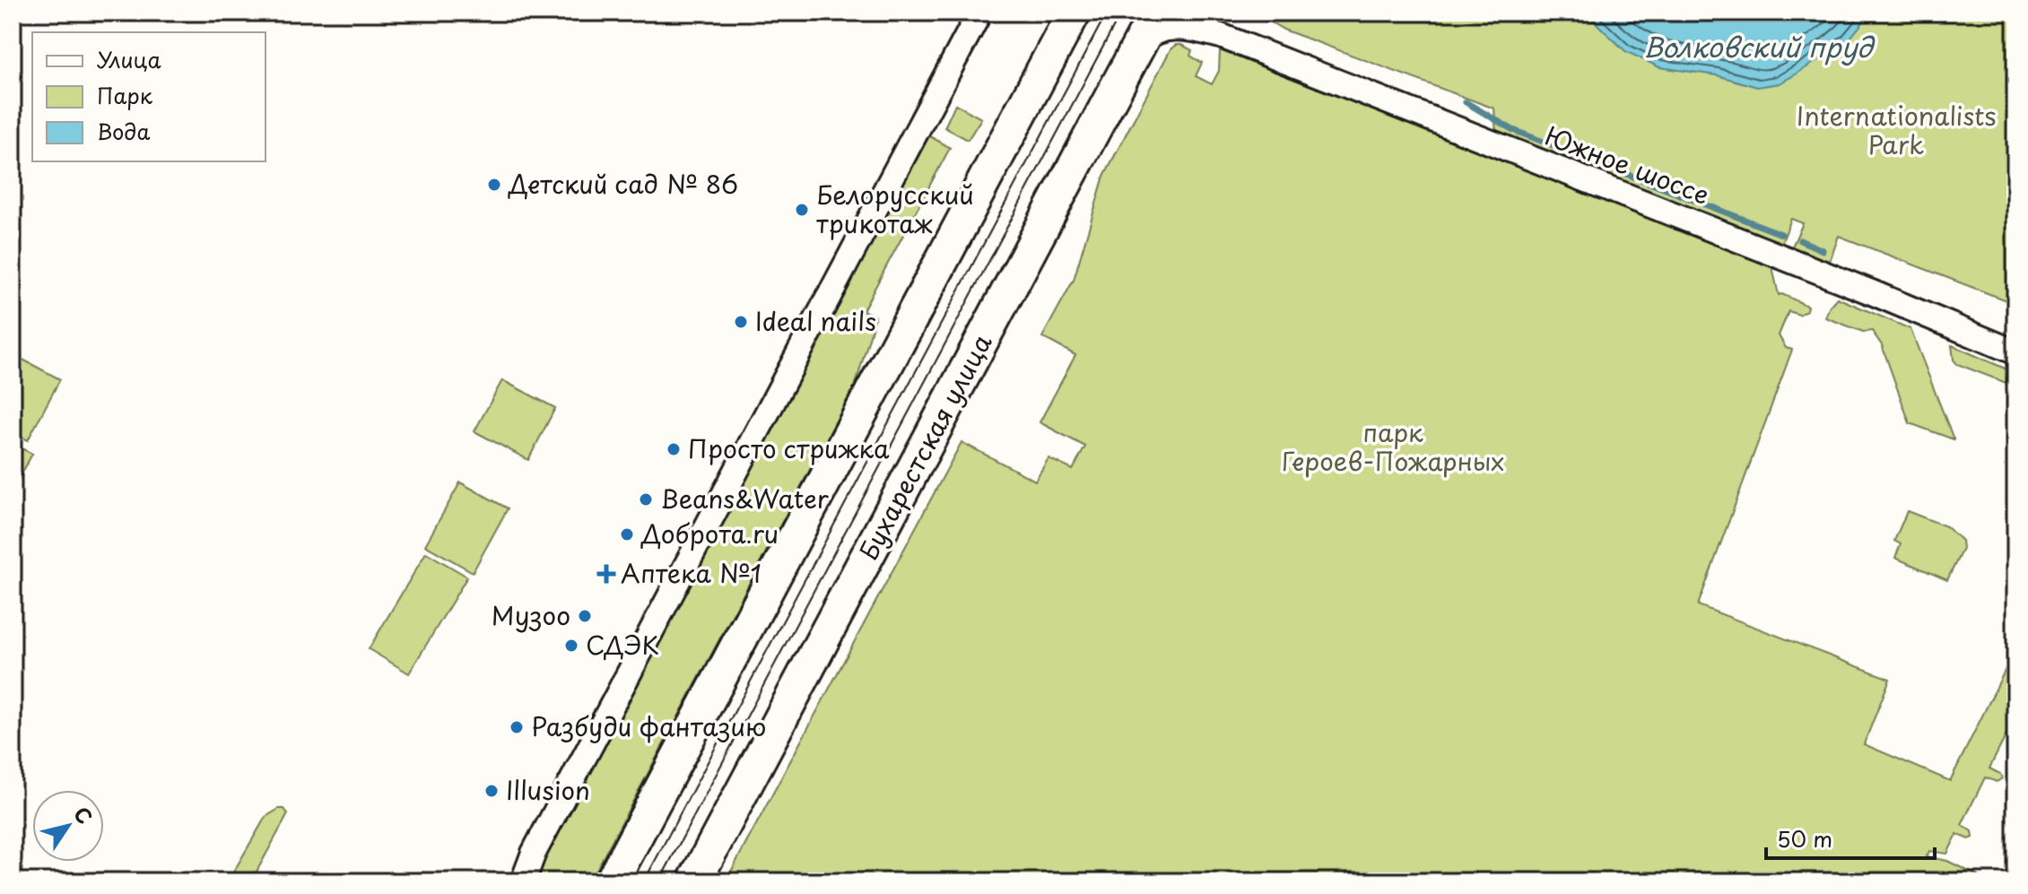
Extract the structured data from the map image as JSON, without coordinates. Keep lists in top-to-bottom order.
{
  "streets": {
    "main road": ["Бухарестская улица"],
    "street": ["Южное шоссе"]
  },
  "crossings": [
    ["Южное шоссе", "Бухарестская улица"]
  ],
  "water": ["Волковский пруд"],
  "parks": ["Internationalists Park", "парк Героев-Пожарных"],
  "places": {
    "other": [
      "Детский сад № 86",
      "Белорусский трикотаж",
      "Ideal nails",
      "Просто стрижка",
      "Beans&Water",
      "Доброта.ru",
      "Музоо",
      "СДЭК",
      "Разбуди фантазию",
      "Illusion"
    ],
    "health": ["Аптека №1"]
  },
  "legend": ["Улица", "Парк", "Вода"],
  "scale_bar": "50 m",
  "north": "top right"
}
